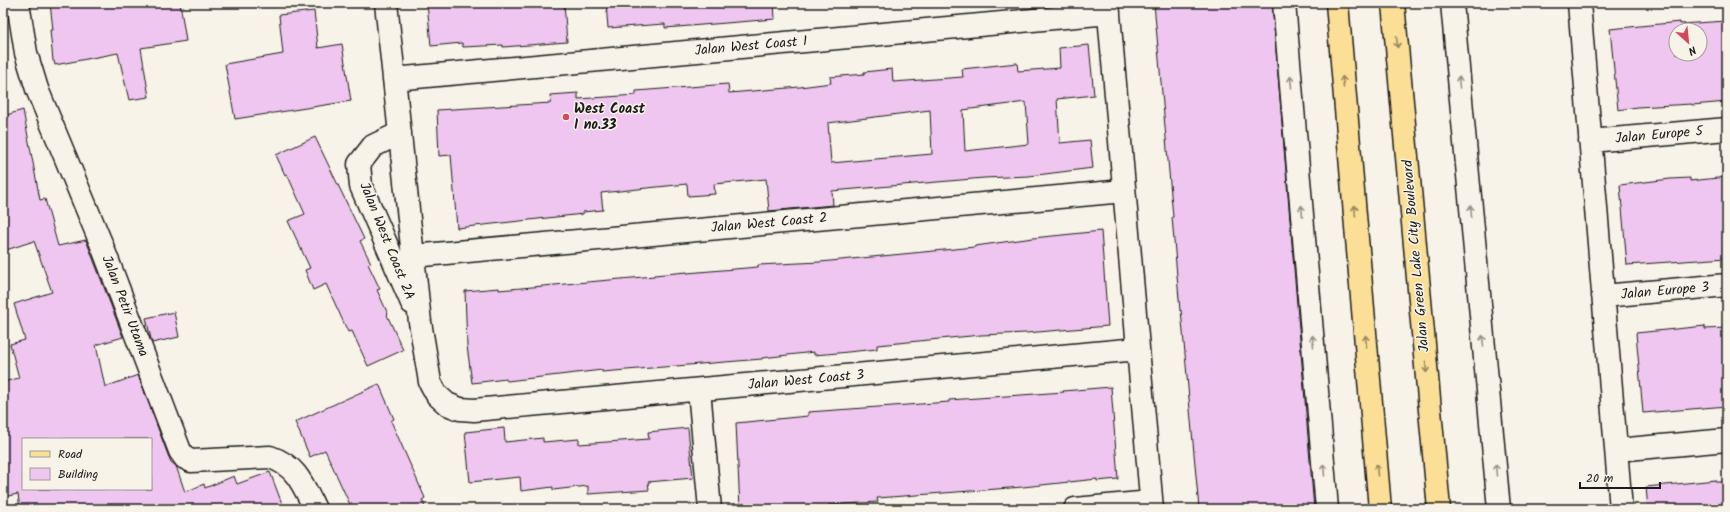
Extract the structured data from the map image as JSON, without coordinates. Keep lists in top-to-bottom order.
{
  "streets": {
    "main road": ["Jalan Green Lake City Boulevard"],
    "street": [
      "Jalan West Coast 1",
      "Jalan Europe 5",
      "Jalan West Coast 2",
      "Jalan West Coast 2A",
      "Jalan Europe 3",
      "Jalan Petir Utama",
      "Jalan West Coast 3"
    ]
  },
  "crossings": [
    ["Jalan West Coast 2A", "Jalan West Coast 3"]
  ],
  "places": ["West Coast I no.33"],
  "legend": ["Road", "Building"],
  "scale_bar": "20 m",
  "north": "bottom right"
}
